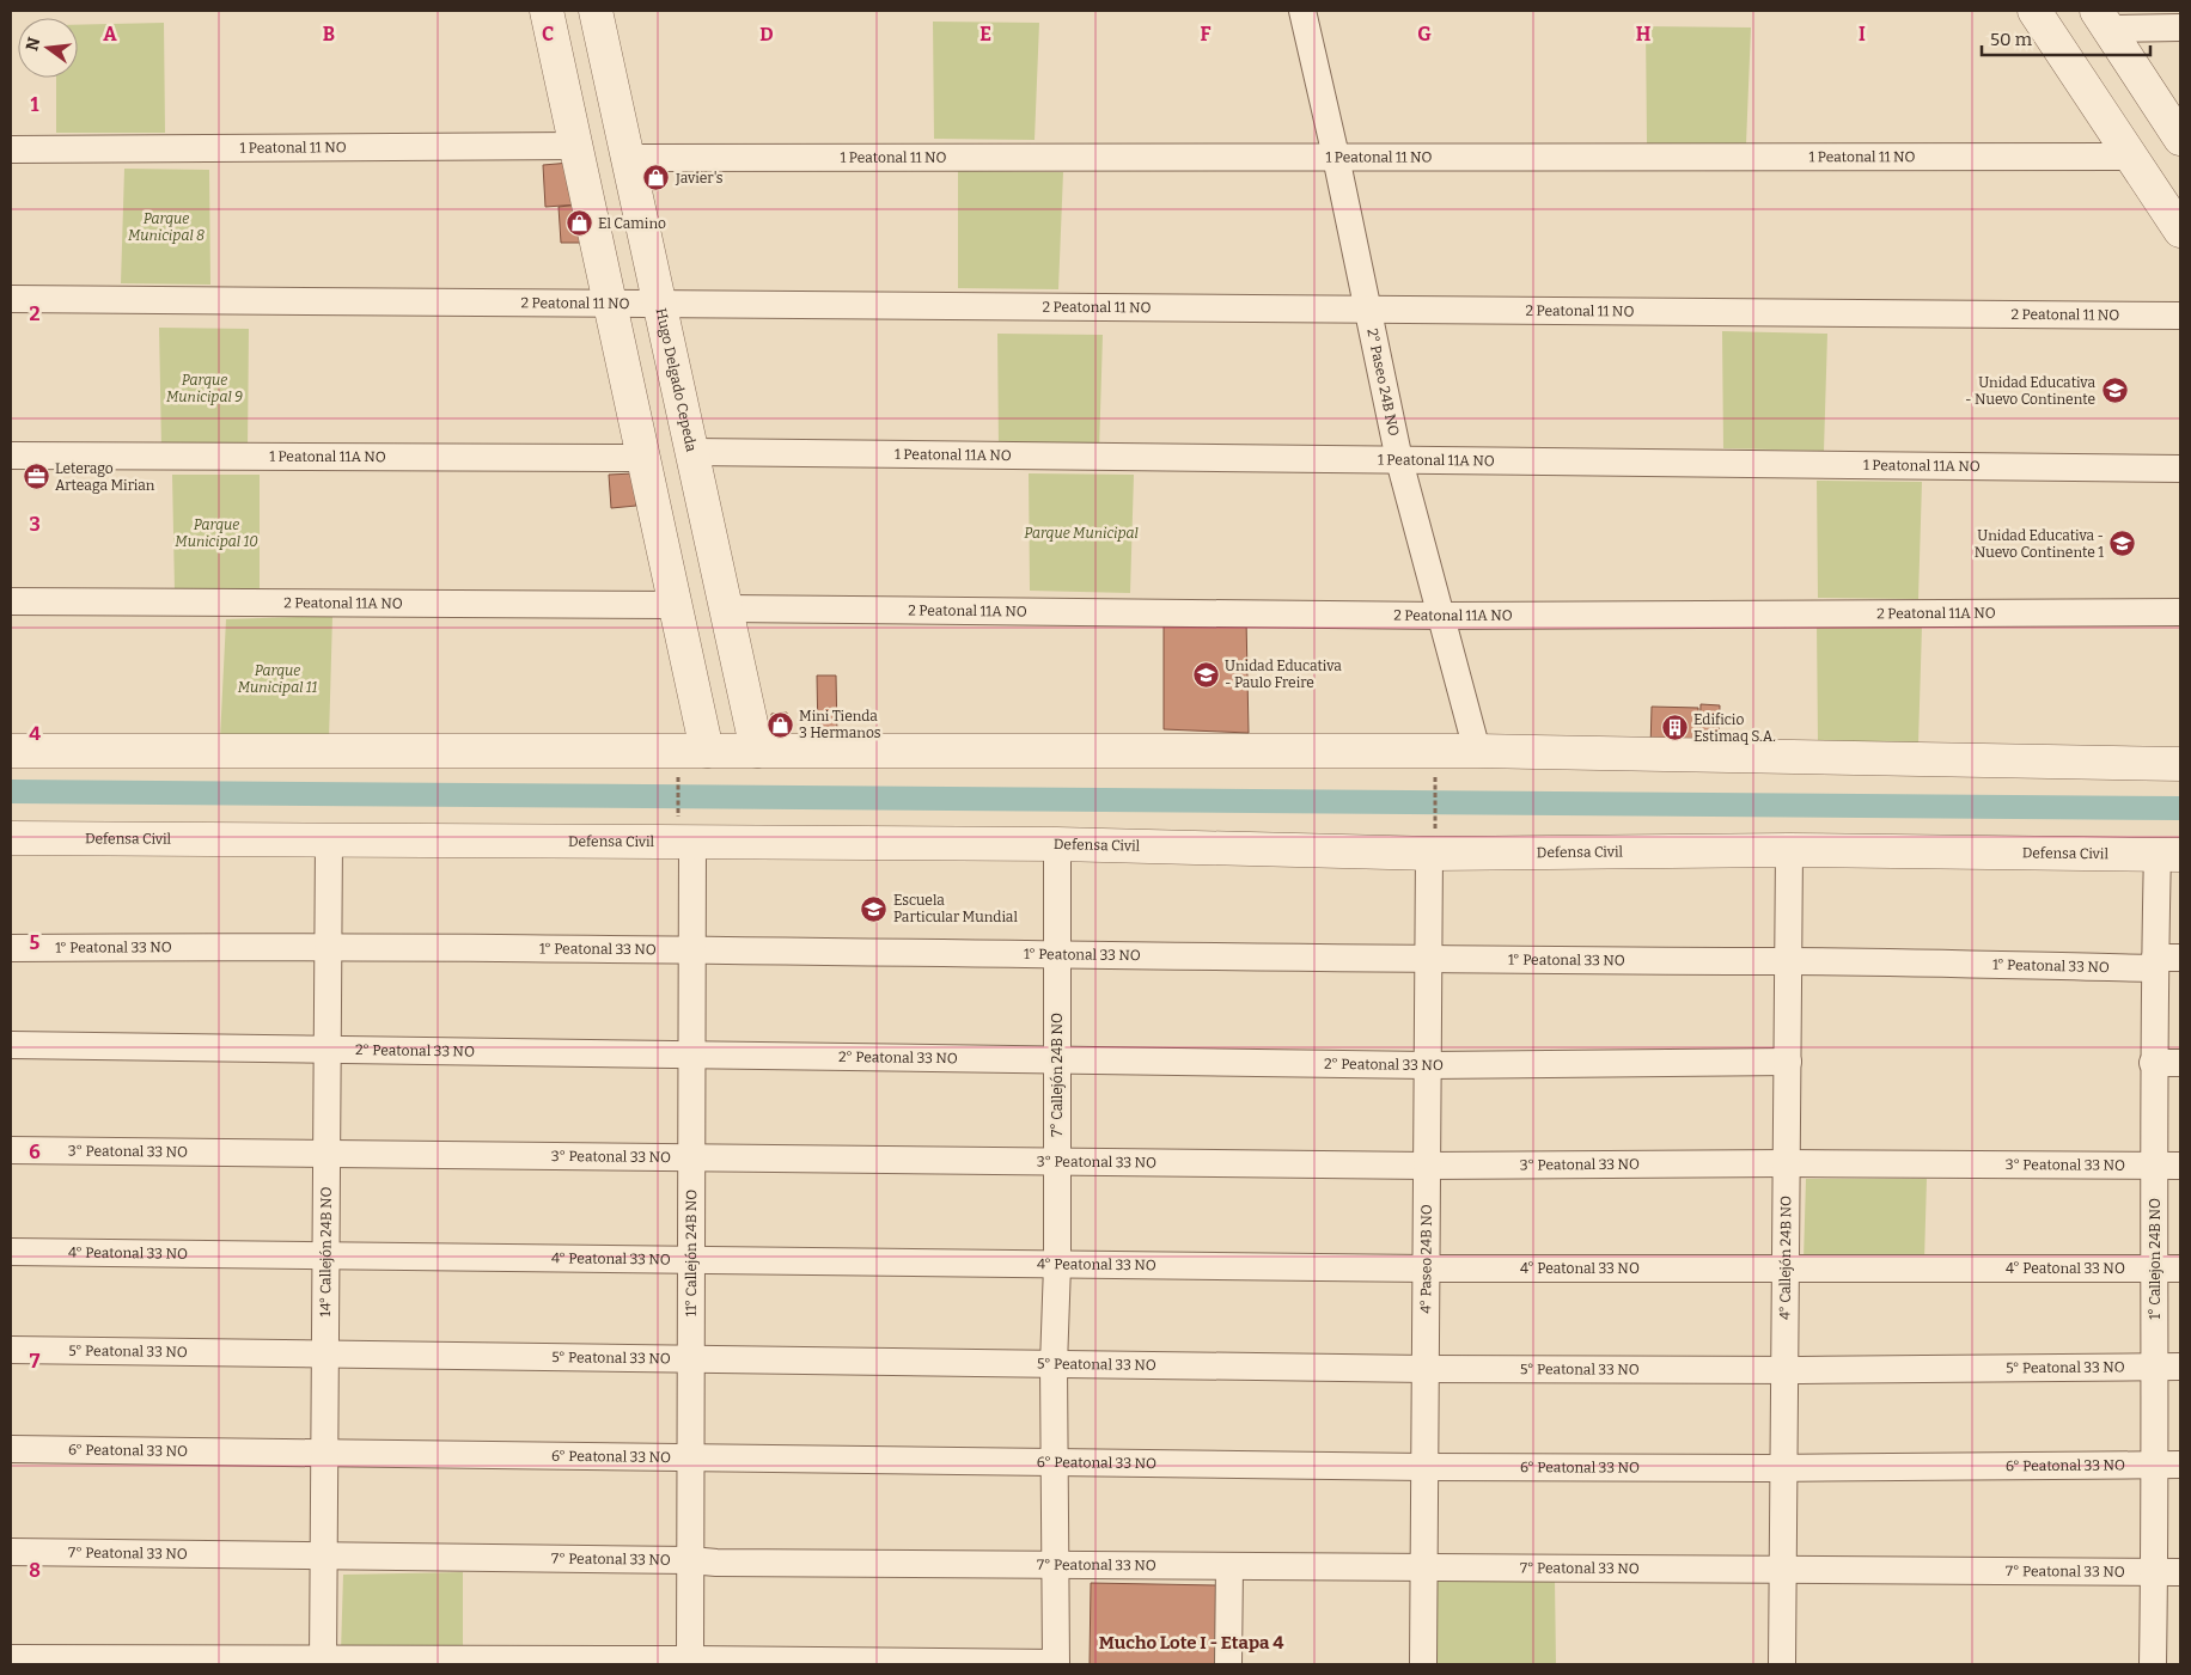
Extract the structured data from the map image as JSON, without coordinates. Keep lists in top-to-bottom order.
{
  "streets": {
    "street": [
      "1 Peatonal 11 NO",
      "2 Peatonal 11 NO",
      "Hugo Delgado Cepeda",
      "2° Paseo 24B NO",
      "1 Peatonal 11A NO",
      "2 Peatonal 11A NO",
      "Defensa Civil",
      "1° Peatonal 33 NO",
      "2° Peatonal 33 NO",
      "7° Callejón 24B NO",
      "3° Peatonal 33 NO",
      "14° Callejón 24B NO",
      "4° Peatonal 33 NO",
      "11° Callejón 24B NO",
      "4° Callejón 24B NO",
      "4° Paseo 24B NO",
      "1° Callejon 24B NO",
      "5° Peatonal 33 NO",
      "6° Peatonal 33 NO",
      "7° Peatonal 33 NO"
    ]
  },
  "crossings": [
    ["1 Peatonal 11 NO", "Hugo Delgado Cepeda"],
    ["1 Peatonal 11 NO", "2° Paseo 24B NO"],
    ["2 Peatonal 11 NO", "Hugo Delgado Cepeda"],
    ["2 Peatonal 11 NO", "2° Paseo 24B NO"],
    ["Hugo Delgado Cepeda", "1 Peatonal 11A NO"],
    ["Hugo Delgado Cepeda", "2 Peatonal 11A NO"],
    ["2° Paseo 24B NO", "1 Peatonal 11A NO"],
    ["2° Paseo 24B NO", "2 Peatonal 11A NO"],
    ["Defensa Civil", "7° Callejón 24B NO"],
    ["Defensa Civil", "14° Callejón 24B NO"],
    ["Defensa Civil", "11° Callejón 24B NO"],
    ["Defensa Civil", "4° Callejón 24B NO"],
    ["Defensa Civil", "4° Paseo 24B NO"],
    ["Defensa Civil", "1° Callejon 24B NO"],
    ["1° Peatonal 33 NO", "7° Callejón 24B NO"],
    ["1° Peatonal 33 NO", "14° Callejón 24B NO"],
    ["1° Peatonal 33 NO", "11° Callejón 24B NO"],
    ["1° Peatonal 33 NO", "4° Callejón 24B NO"],
    ["1° Peatonal 33 NO", "4° Paseo 24B NO"],
    ["1° Peatonal 33 NO", "1° Callejon 24B NO"],
    ["2° Peatonal 33 NO", "7° Callejón 24B NO"],
    ["2° Peatonal 33 NO", "14° Callejón 24B NO"],
    ["2° Peatonal 33 NO", "11° Callejón 24B NO"],
    ["2° Peatonal 33 NO", "4° Callejón 24B NO"],
    ["2° Peatonal 33 NO", "4° Paseo 24B NO"],
    ["7° Callejón 24B NO", "3° Peatonal 33 NO"],
    ["7° Callejón 24B NO", "4° Peatonal 33 NO"],
    ["7° Callejón 24B NO", "5° Peatonal 33 NO"],
    ["7° Callejón 24B NO", "6° Peatonal 33 NO"],
    ["7° Callejón 24B NO", "7° Peatonal 33 NO"],
    ["3° Peatonal 33 NO", "14° Callejón 24B NO"],
    ["3° Peatonal 33 NO", "11° Callejón 24B NO"],
    ["3° Peatonal 33 NO", "4° Callejón 24B NO"],
    ["3° Peatonal 33 NO", "4° Paseo 24B NO"],
    ["3° Peatonal 33 NO", "1° Callejon 24B NO"],
    ["14° Callejón 24B NO", "4° Peatonal 33 NO"],
    ["14° Callejón 24B NO", "5° Peatonal 33 NO"],
    ["14° Callejón 24B NO", "6° Peatonal 33 NO"],
    ["14° Callejón 24B NO", "7° Peatonal 33 NO"],
    ["4° Peatonal 33 NO", "11° Callejón 24B NO"],
    ["4° Peatonal 33 NO", "4° Callejón 24B NO"],
    ["4° Peatonal 33 NO", "4° Paseo 24B NO"],
    ["4° Peatonal 33 NO", "1° Callejon 24B NO"],
    ["11° Callejón 24B NO", "5° Peatonal 33 NO"],
    ["11° Callejón 24B NO", "6° Peatonal 33 NO"],
    ["11° Callejón 24B NO", "7° Peatonal 33 NO"],
    ["4° Callejón 24B NO", "5° Peatonal 33 NO"],
    ["4° Callejón 24B NO", "6° Peatonal 33 NO"],
    ["4° Callejón 24B NO", "7° Peatonal 33 NO"],
    ["4° Paseo 24B NO", "5° Peatonal 33 NO"],
    ["4° Paseo 24B NO", "6° Peatonal 33 NO"],
    ["4° Paseo 24B NO", "7° Peatonal 33 NO"],
    ["1° Callejon 24B NO", "5° Peatonal 33 NO"],
    ["1° Callejon 24B NO", "6° Peatonal 33 NO"],
    ["1° Callejon 24B NO", "7° Peatonal 33 NO"]
  ],
  "districts": ["Mucho Lote I - Etapa 4"],
  "parks": [
    "Parque Municipal 8",
    "Parque Municipal 9",
    "Parque Municipal 10",
    "Parque Municipal",
    "Parque Municipal 11"
  ],
  "places": {
    "shop": ["Javier's", "El Camino", "Mini Tienda 3 Hermanos"],
    "school or university": [
      "Unidad Educativa - Nuevo Continente",
      "Unidad Educativa - Nuevo Continente 1",
      "Unidad Educativa - Paulo Freire",
      "Escuela Particular Mundial"
    ],
    "office": ["Leterago Arteaga Mirian"],
    "building": ["Edificio Estimaq S.A."]
  },
  "scale_bar": "50 m",
  "north": "left",
  "grid": {
    "columns": [
      "A",
      "B",
      "C",
      "D",
      "E",
      "F",
      "G",
      "H",
      "I"
    ],
    "rows": [
      "1",
      "2",
      "3",
      "4",
      "5",
      "6",
      "7",
      "8"
    ]
  }
}
